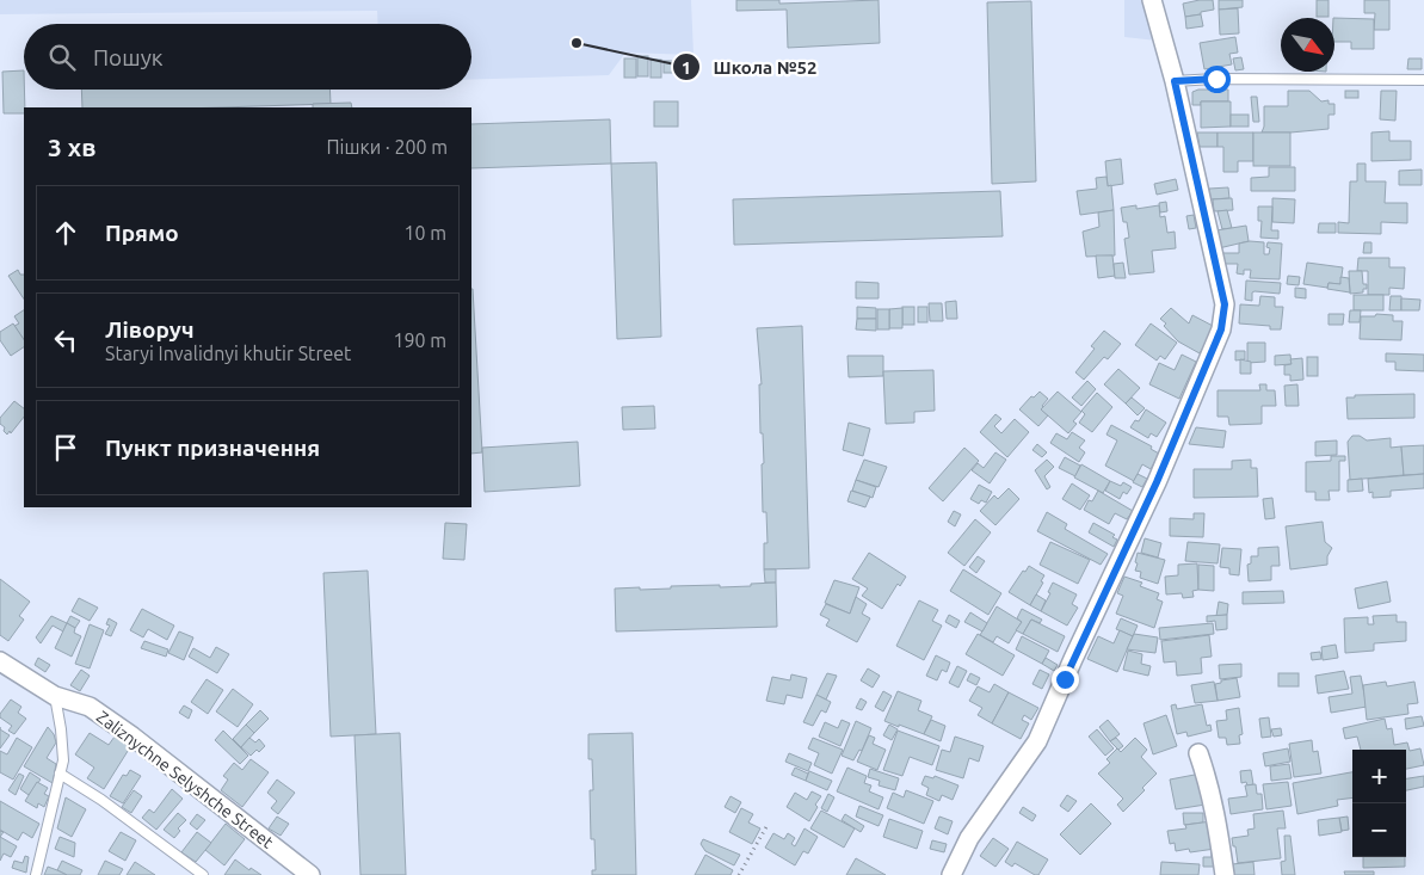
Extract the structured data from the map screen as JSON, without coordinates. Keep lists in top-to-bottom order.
{
  "streets": {
    "street": ["Zaliznychne Selyshche Street"]
  },
  "places": ["Школа №52"],
  "north": "bottom right",
  "page": {
    "search": "Пошук",
    "heading": ["3 хв", "Пішки · 200 m"],
    "list": [
      ["Прямо", "10 m"],
      ["Ліворуч", "Staryi Invalidnyi khutir Street", "190 m"],
      "Пункт призначення"
    ],
    "map_buttons": ["+", "−"]
  }
}
